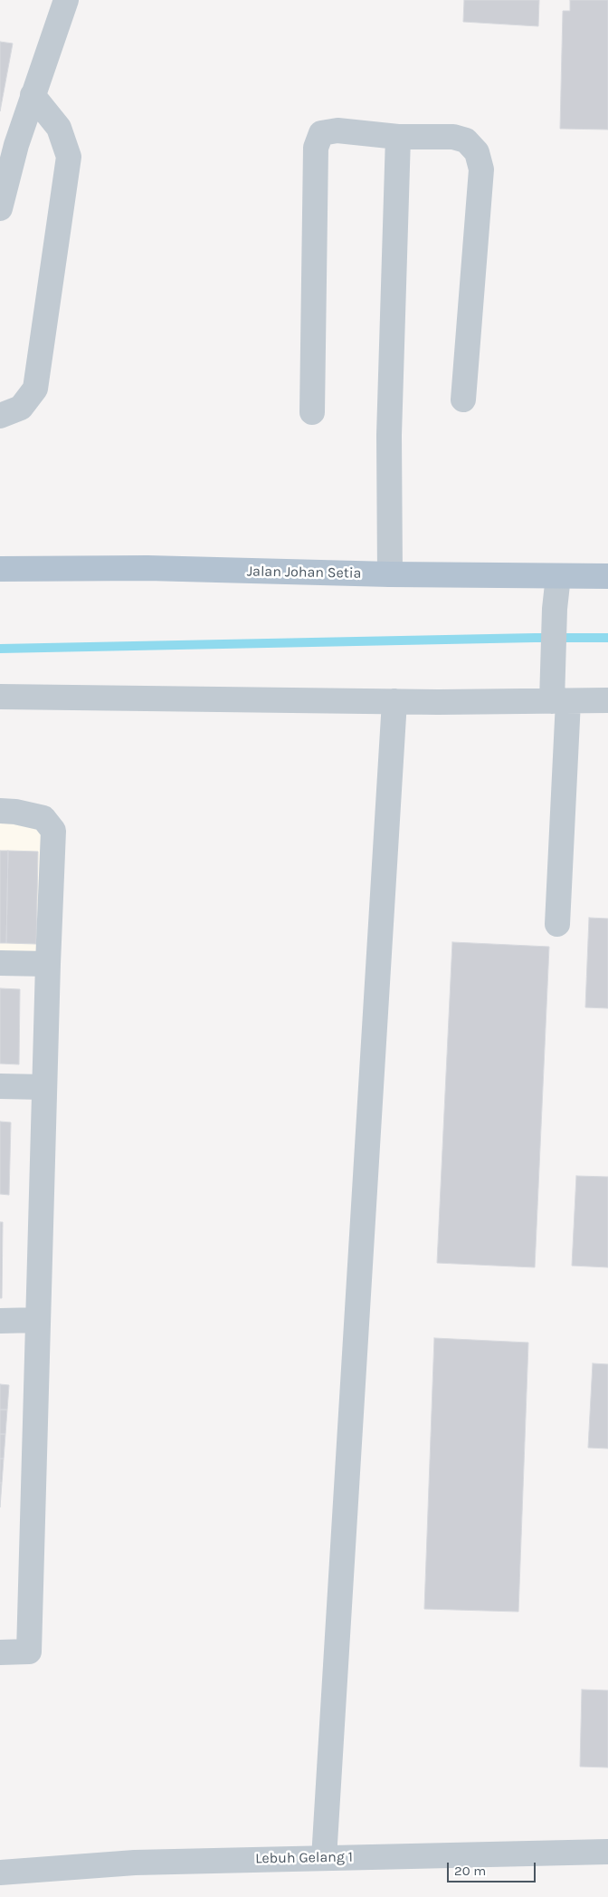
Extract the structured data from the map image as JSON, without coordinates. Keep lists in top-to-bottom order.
{
  "streets": {
    "main road": ["Jalan Johan Setia"],
    "street": ["Lebuh Gelang 1"]
  },
  "scale_bar": "20 m"
}
